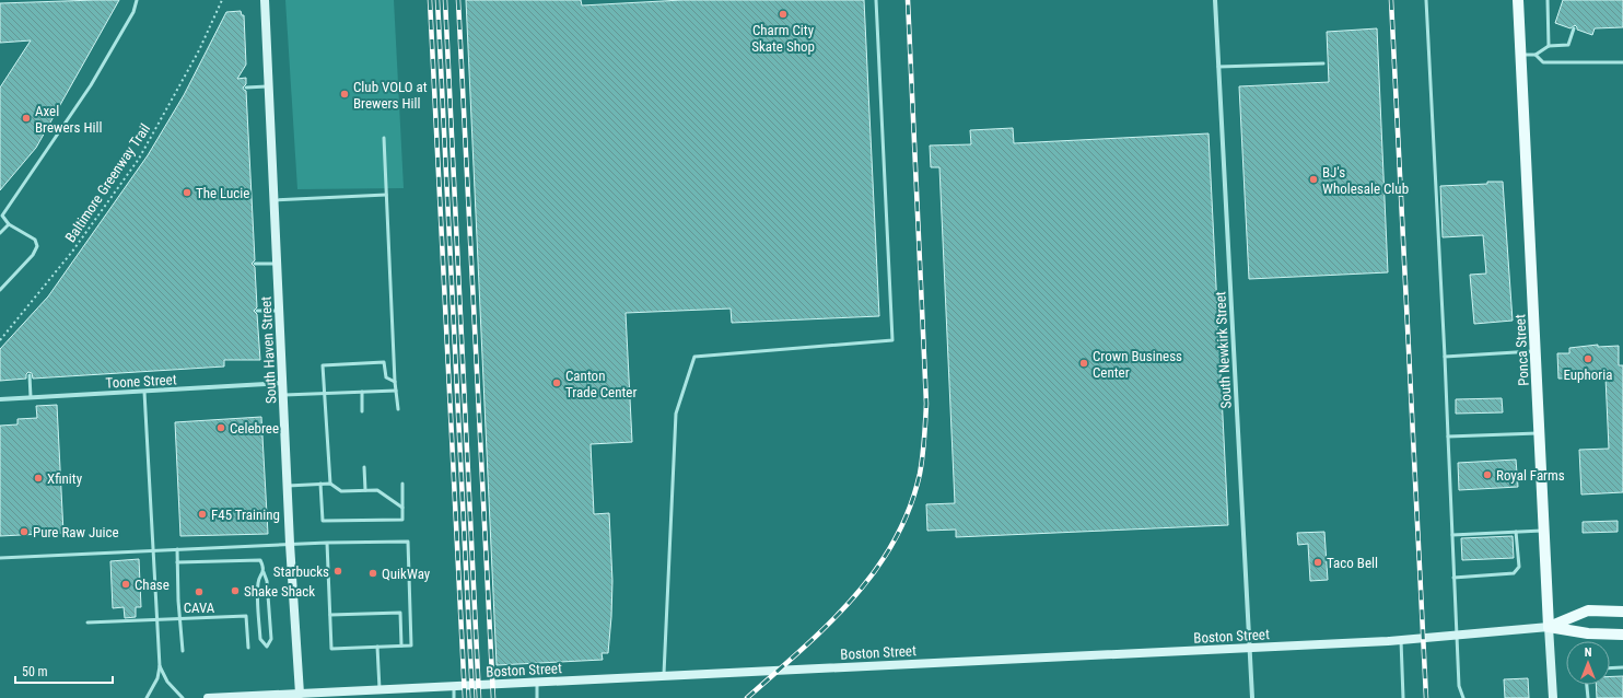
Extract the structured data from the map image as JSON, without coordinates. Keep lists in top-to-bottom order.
{
  "streets": {
    "main road": ["South Haven Street", "Ponca Street", "Boston Street"],
    "street": ["South Newkirk Street", "Toone Street"],
    "path": ["Baltimore Greenway Trail"]
  },
  "crossings": [
    ["South Haven Street", "Toone Street"],
    ["South Haven Street", "Boston Street"],
    ["South Newkirk Street", "Boston Street"],
    ["Ponca Street", "Boston Street"]
  ],
  "places": [
    "Charm City Skate Shop",
    "Club VOLO at Brewers Hill",
    "Axel Brewers Hill",
    "BJ's Wholesale Club",
    "The Lucie",
    "Euphoria",
    "Crown Business Center",
    "Canton Trade Center",
    "Celebree",
    "Royal Farms",
    "Xfinity",
    "F45 Training",
    "Pure Raw Juice",
    "Taco Bell",
    "Starbucks",
    "QuikWay",
    "Chase",
    "Shake Shack",
    "CAVA"
  ],
  "scale_bar": "50 m",
  "north": "top"
}
